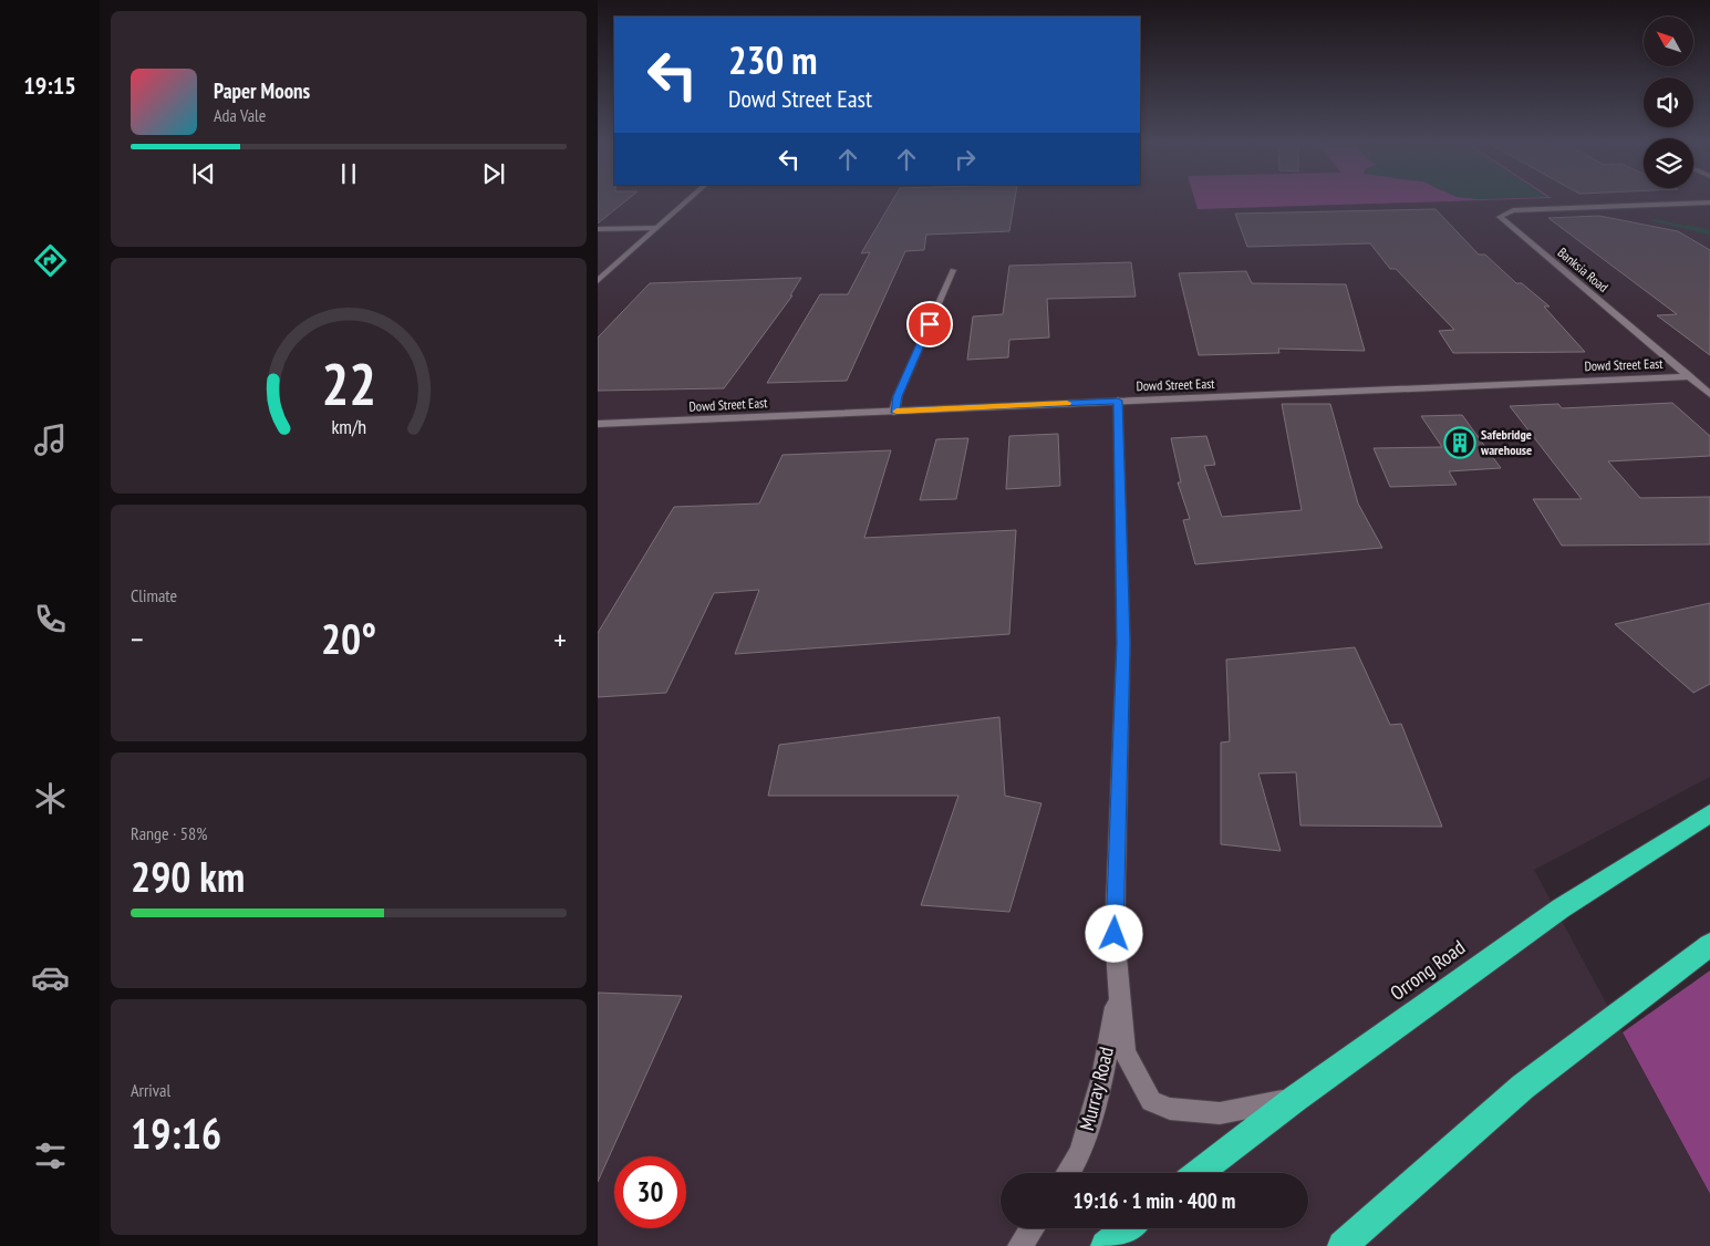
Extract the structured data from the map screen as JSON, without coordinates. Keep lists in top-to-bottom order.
{
  "streets": {
    "highway": ["Orrong Road"],
    "street": ["Banksia Road", "Dowd Street East", "Murray Road"]
  },
  "crossings": [
    ["Banksia Road", "Dowd Street East"],
    ["Dowd Street East", "Murray Road"],
    ["Orrong Road", "Murray Road"]
  ],
  "places": {
    "building": ["Safebridge warehouse"]
  },
  "north": "top left",
  "page": {
    "tabs": "19:15",
    "turn": ["230 m", "Dowd Street East"],
    "song": ["Paper Moons", "Ada Vale"],
    "tile": [
      "Climate",
      ["Range · 58%", "290 km"],
      ["Arrival", "19:16"]
    ],
    "heat": ["−", "20°", "+"],
    "limit": "30",
    "trip": "19:16 · 1 min · 400 m",
    "gauge": ["22", "km/h"]
  }
}
